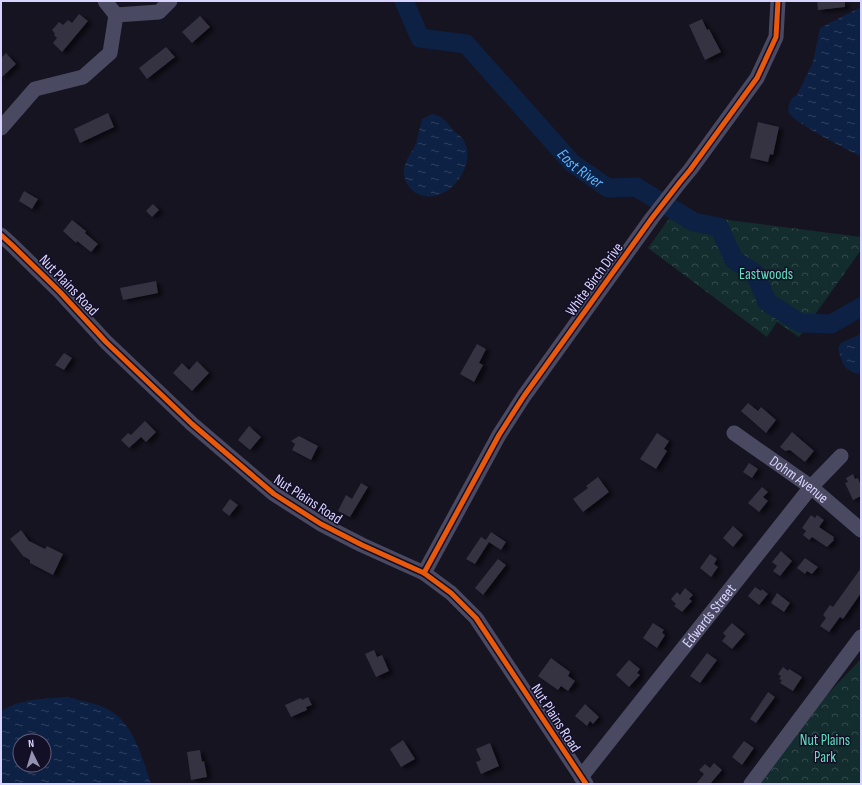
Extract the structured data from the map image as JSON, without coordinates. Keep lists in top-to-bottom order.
{
  "streets": {
    "street": [
      "White Birch Drive",
      "Nut Plains Road",
      "Dohm Avenue",
      "Edwards Street"
    ]
  },
  "crossings": [
    ["White Birch Drive", "Nut Plains Road"],
    ["Nut Plains Road", "Edwards Street"],
    ["Dohm Avenue", "Edwards Street"]
  ],
  "water": ["East River"],
  "parks": ["Eastwoods", "Nut Plains Park"],
  "north": "top"
}
